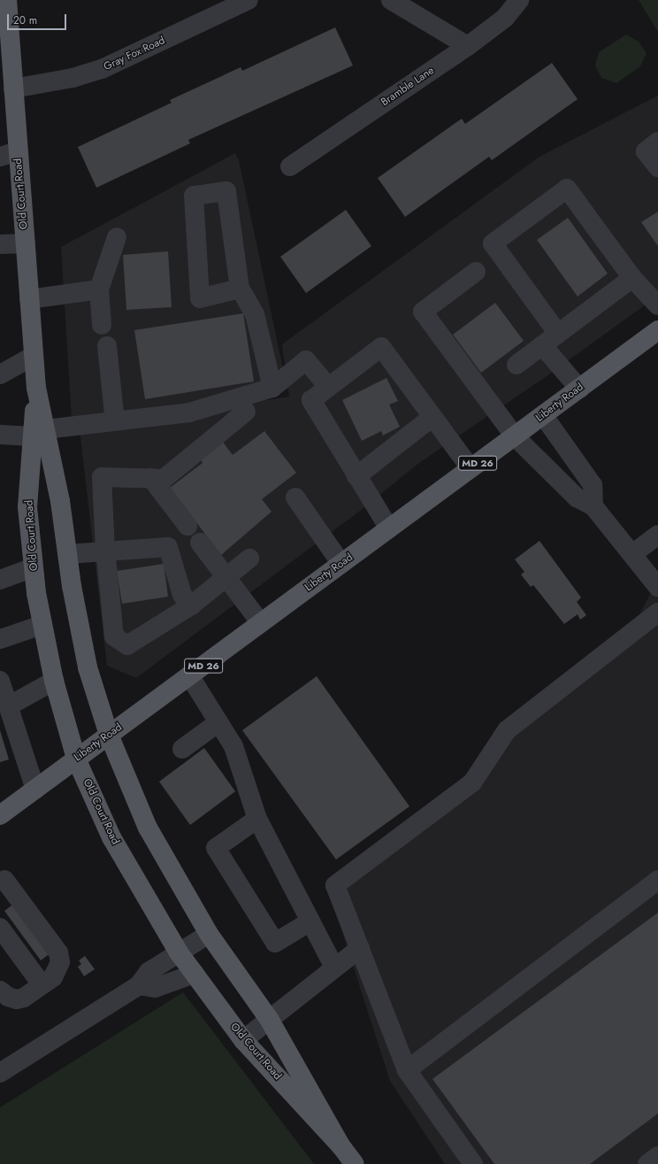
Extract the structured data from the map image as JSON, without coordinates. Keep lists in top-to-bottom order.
{
  "streets": {
    "main road": ["Old Court Road", "Liberty Road", "MD 26"],
    "street": ["Gray Fox Road", "Bramble Lane"]
  },
  "crossings": [
    ["Gray Fox Road", "Old Court Road"],
    ["Old Court Road", "Liberty Road"]
  ],
  "scale_bar": "20 m"
}
